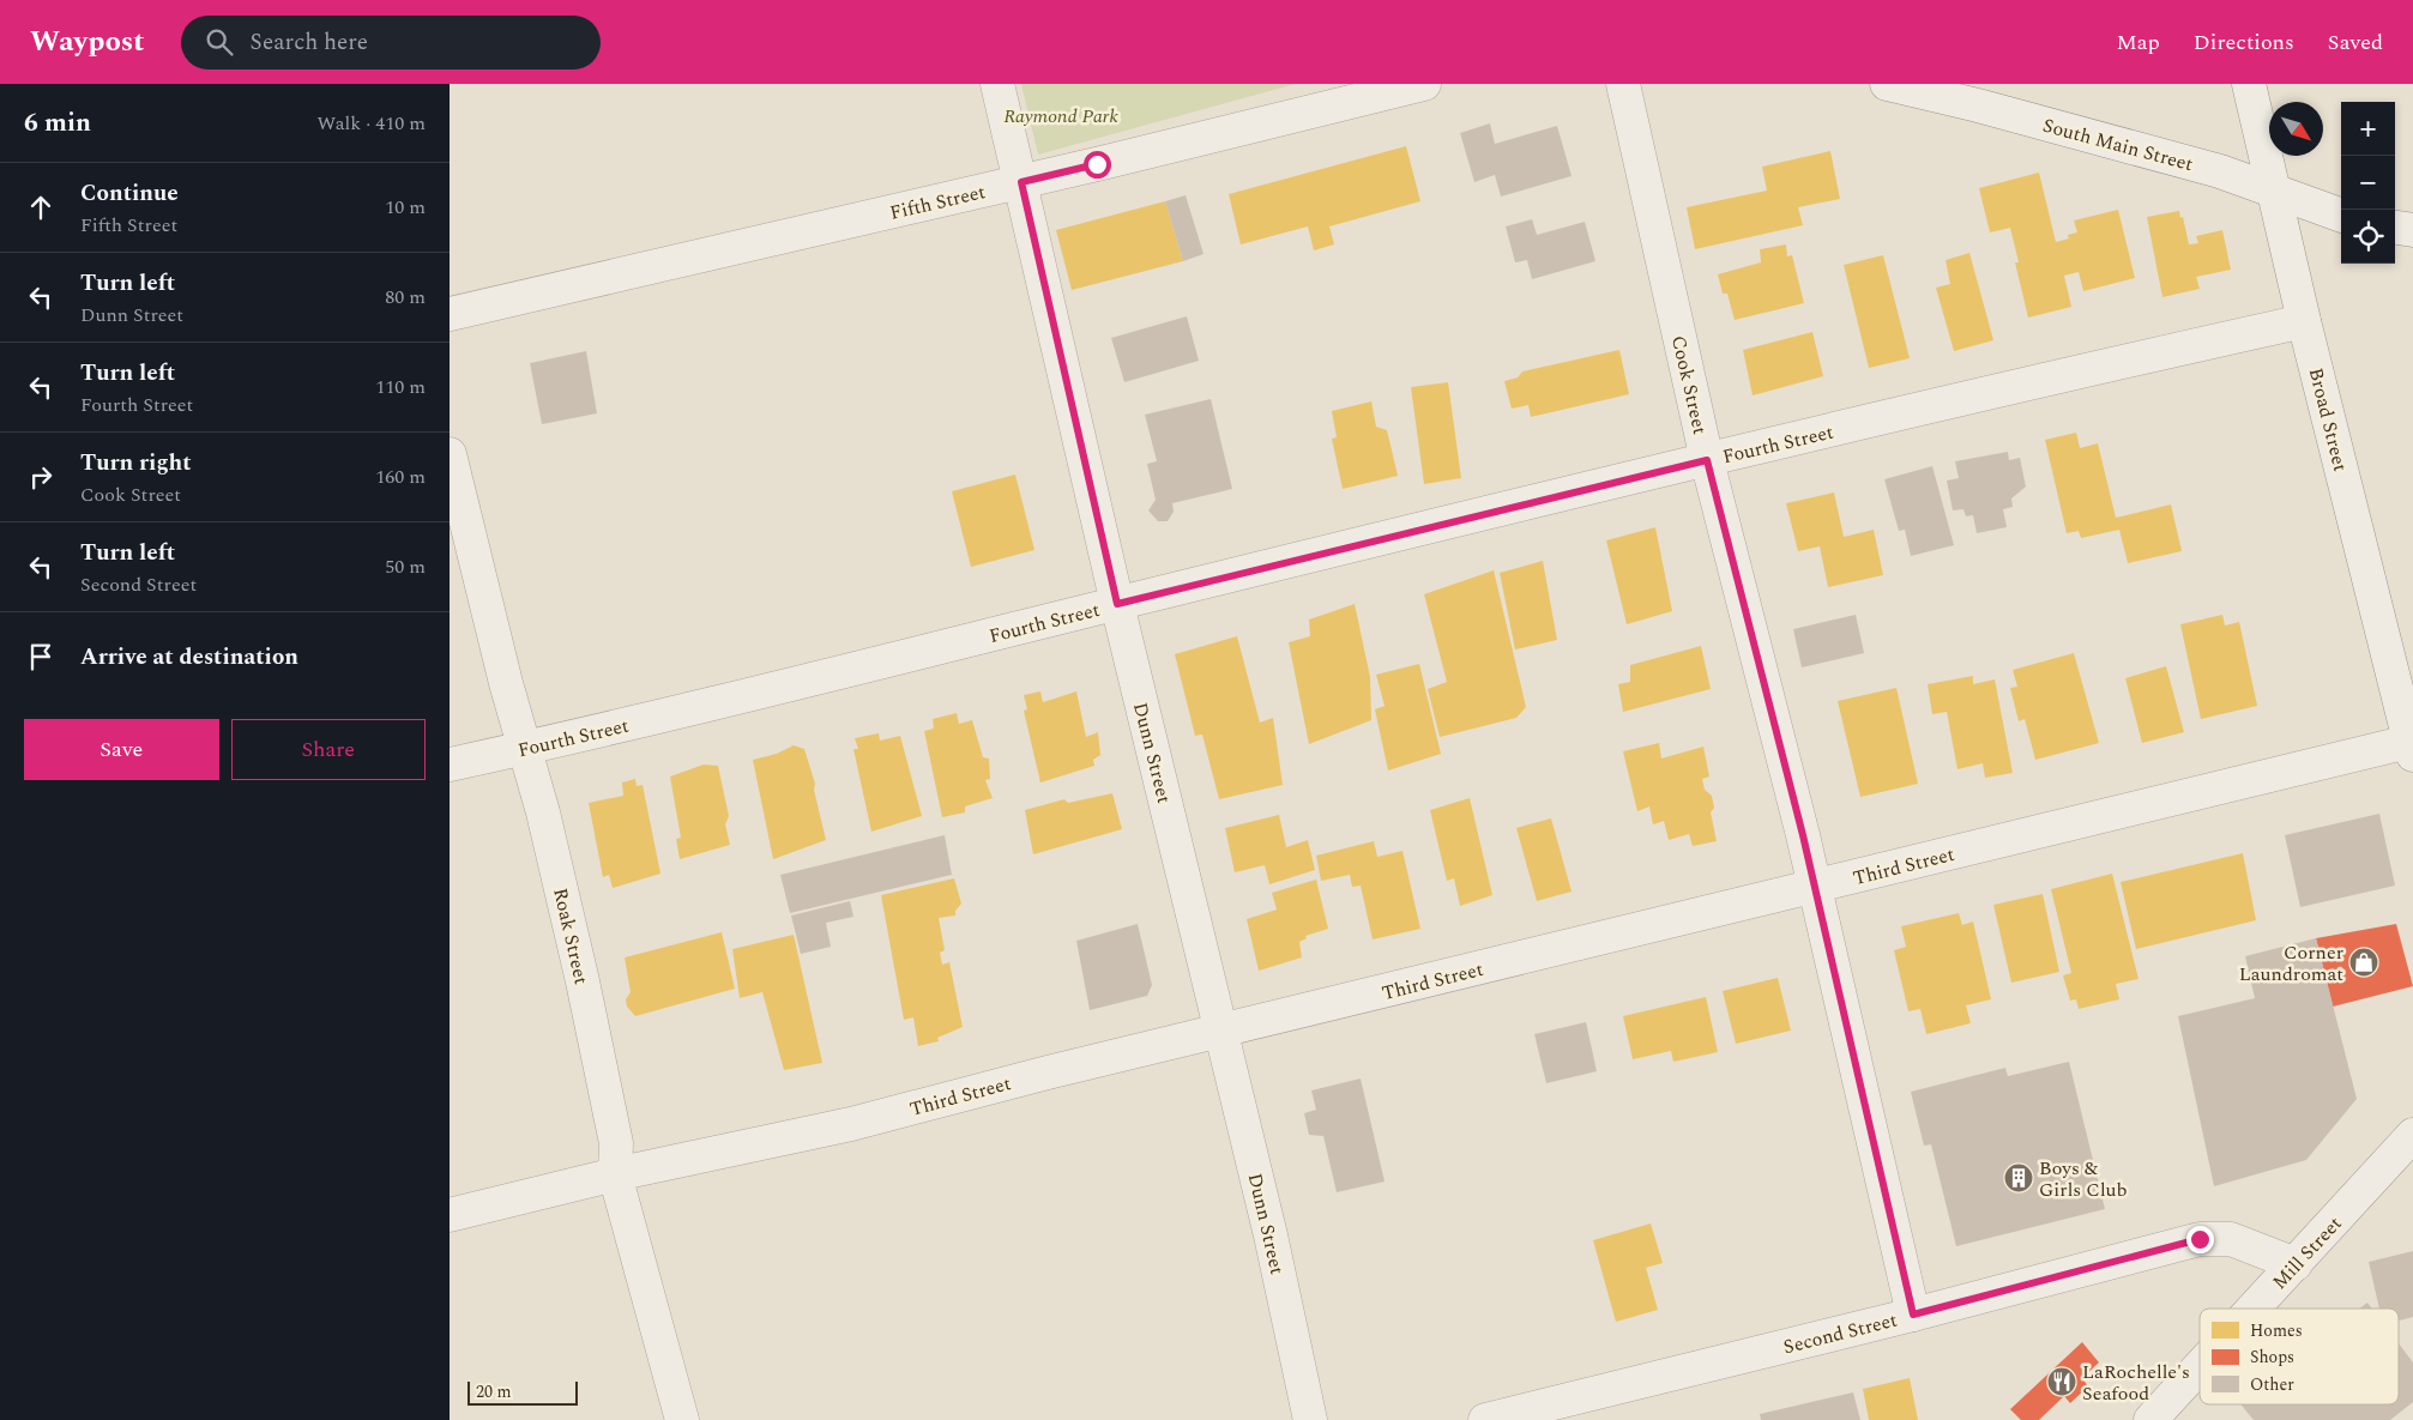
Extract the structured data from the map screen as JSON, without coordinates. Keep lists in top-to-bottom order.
{
  "streets": {
    "street": [
      "South Main Street",
      "Fifth Street",
      "Cook Street",
      "Broad Street",
      "Fourth Street",
      "Dunn Street",
      "Third Street",
      "Roak Street",
      "Mill Street",
      "Second Street"
    ]
  },
  "crossings": [
    ["South Main Street", "Broad Street"],
    ["Fifth Street", "Dunn Street"],
    ["Cook Street", "Fourth Street"],
    ["Cook Street", "Third Street"],
    ["Cook Street", "Second Street"],
    ["Broad Street", "Fourth Street"],
    ["Broad Street", "Third Street"],
    ["Fourth Street", "Dunn Street"],
    ["Fourth Street", "Roak Street"],
    ["Dunn Street", "Third Street"],
    ["Third Street", "Roak Street"],
    ["Mill Street", "Second Street"]
  ],
  "parks": ["Raymond Park"],
  "places": {
    "shop": ["Corner Laundromat"],
    "building": ["Boys & Girls Club"],
    "restaurant": ["LaRochelle's Seafood"]
  },
  "legend": ["Homes", "Shops", "Other"],
  "scale_bar": "20 m",
  "north": "bottom right",
  "page": {
    "header": "Waypost",
    "search": "Search here",
    "nav": ["Map", "Directions", "Saved"],
    "heading": ["6 min", "Walk · 410 m"],
    "map_buttons": ["+", "−"],
    "list": [
      ["Continue", "Fifth Street", "10 m"],
      ["Turn left", "Dunn Street", "80 m"],
      ["Turn left", "Fourth Street", "110 m"],
      ["Turn right", "Cook Street", "160 m"],
      ["Turn left", "Second Street", "50 m"],
      "Arrive at destination"
    ],
    "buttons": ["Save", "Share"],
    "scale": "20 m"
  }
}
